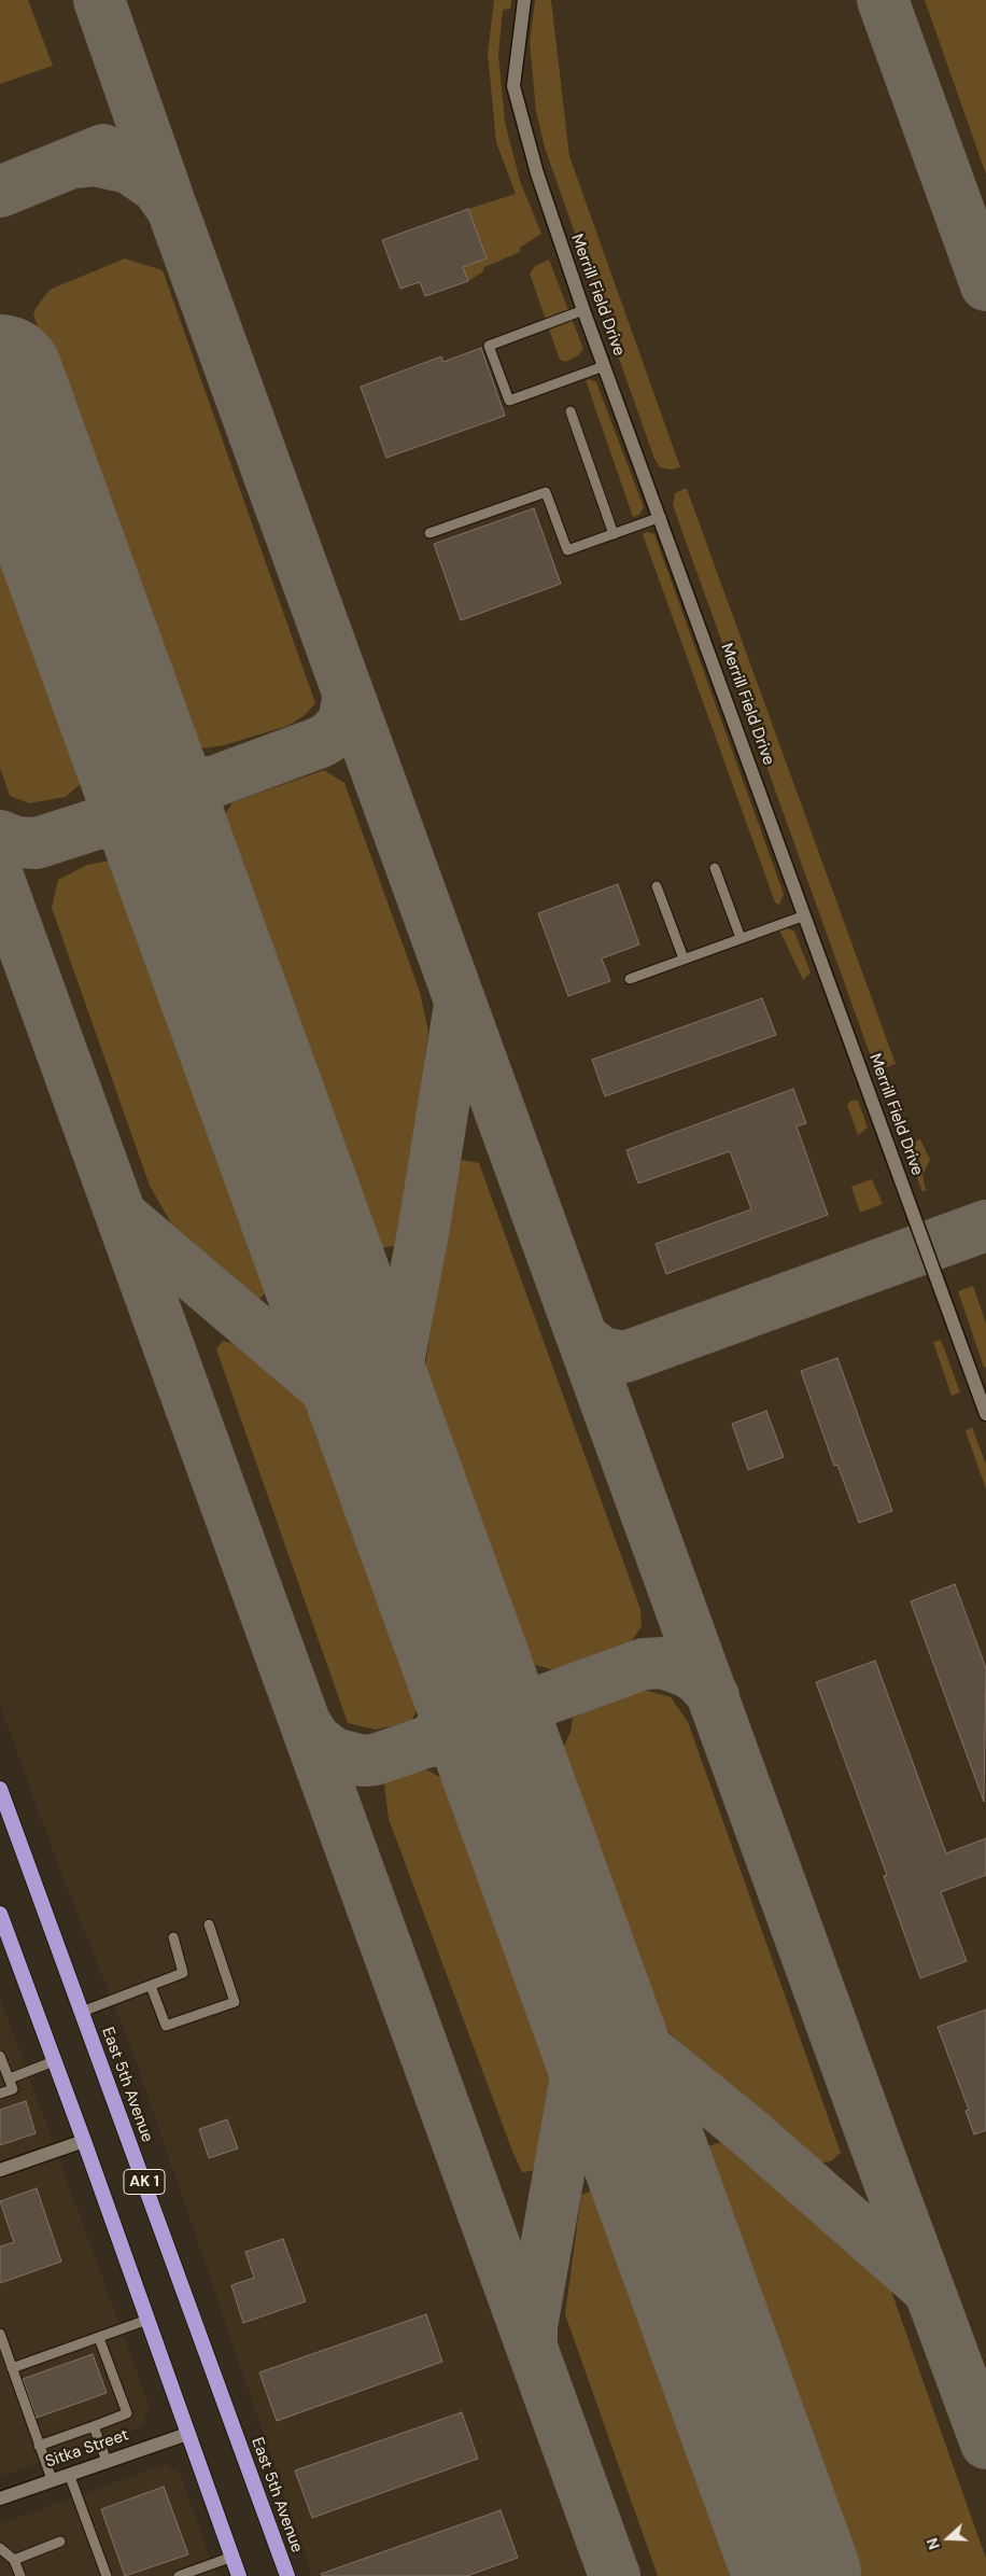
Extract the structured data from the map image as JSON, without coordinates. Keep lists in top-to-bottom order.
{
  "streets": {
    "highway": ["East 5th Avenue", "AK 1"],
    "street": ["Merrill Field Drive", "Sitka Street"]
  },
  "crossings": [
    ["AK 1", "Sitka Street"]
  ],
  "north": "left"
}
